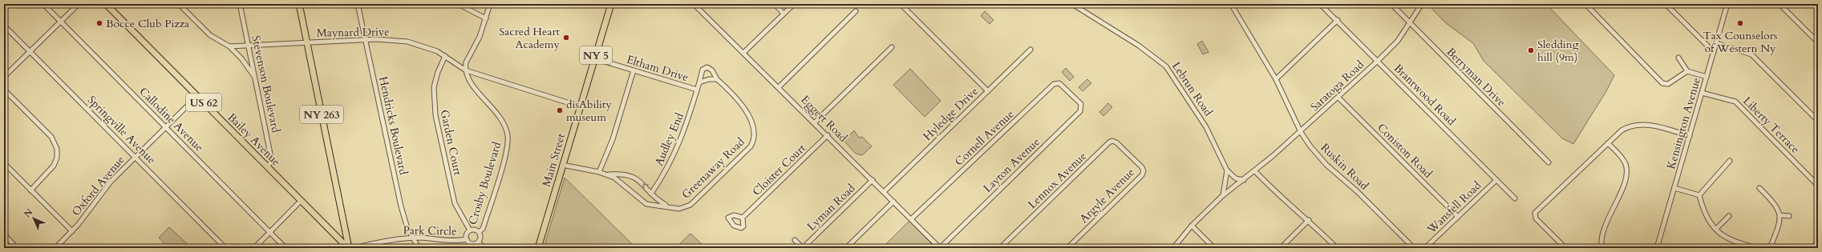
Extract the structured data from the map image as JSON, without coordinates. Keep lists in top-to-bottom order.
{
  "streets": {
    "main road": [
      "NY 5",
      "US 62",
      "NY 263",
      "Bailey Avenue",
      "Main Street"
    ],
    "street": [
      "Maynard Drive",
      "Eltham Drive",
      "Berryman Drive",
      "Stevenson Boulevard",
      "Saratoga Road",
      "Lebrun Road",
      "Brantwood Road",
      "Hyledge Drive",
      "Eggert Road",
      "Callodine Avenue",
      "Kensington Avenue",
      "Liberty Terrace",
      "Hendricks Boulevard",
      "Springville Avenue",
      "Cornell Avenue",
      "Audley End",
      "Garden Court",
      "Coniston Road",
      "Layton Avenue",
      "Ruskin Road",
      "Greenaway Road",
      "Cloister Court",
      "Lennox Avenue",
      "Crosby Boulevard",
      "Oxford Avenue",
      "Argyle Avenue",
      "Lyman Road",
      "Wansfell Road",
      "Park Circle"
    ]
  },
  "crossings": [
    ["Maynard Drive", "Stevenson Boulevard"],
    ["Maynard Drive", "NY 263"],
    ["Maynard Drive", "Hendricks Boulevard"],
    ["Maynard Drive", "Garden Court"],
    ["Maynard Drive", "Main Street"],
    ["Maynard Drive", "Crosby Boulevard"],
    ["Eltham Drive", "Audley End"],
    ["Eltham Drive", "Main Street"],
    ["Eltham Drive", "Greenaway Road"],
    ["Berryman Drive", "Saratoga Road"],
    ["Stevenson Boulevard", "Bailey Avenue"],
    ["Saratoga Road", "Brantwood Road"],
    ["Saratoga Road", "Coniston Road"],
    ["Saratoga Road", "Ruskin Road"],
    ["Brantwood Road", "Wansfell Road"],
    ["Hyledge Drive", "Eggert Road"],
    ["NY 263", "Bailey Avenue"],
    ["Eggert Road", "Cornell Avenue"],
    ["Eggert Road", "Layton Avenue"],
    ["Eggert Road", "Cloister Court"],
    ["Eggert Road", "Lyman Road"],
    ["Callodine Avenue", "Oxford Avenue"],
    ["Kensington Avenue", "Liberty Terrace"],
    ["Hendricks Boulevard", "Park Circle"],
    ["Springville Avenue", "Oxford Avenue"],
    ["Cornell Avenue", "Layton Avenue"],
    ["Bailey Avenue", "Oxford Avenue"],
    ["Audley End", "Greenaway Road"],
    ["Garden Court", "Crosby Boulevard"],
    ["Garden Court", "Park Circle"],
    ["Coniston Road", "Wansfell Road"],
    ["Lennox Avenue", "Argyle Avenue"],
    ["Crosby Boulevard", "Park Circle"]
  ],
  "places": [
    "Bocce Club Pizza",
    "Tax Counselors of Western Ny",
    "Sacred Heart Academy",
    "Sledding hill (9m)",
    "disAbility museum"
  ],
  "north": "top left"
}
